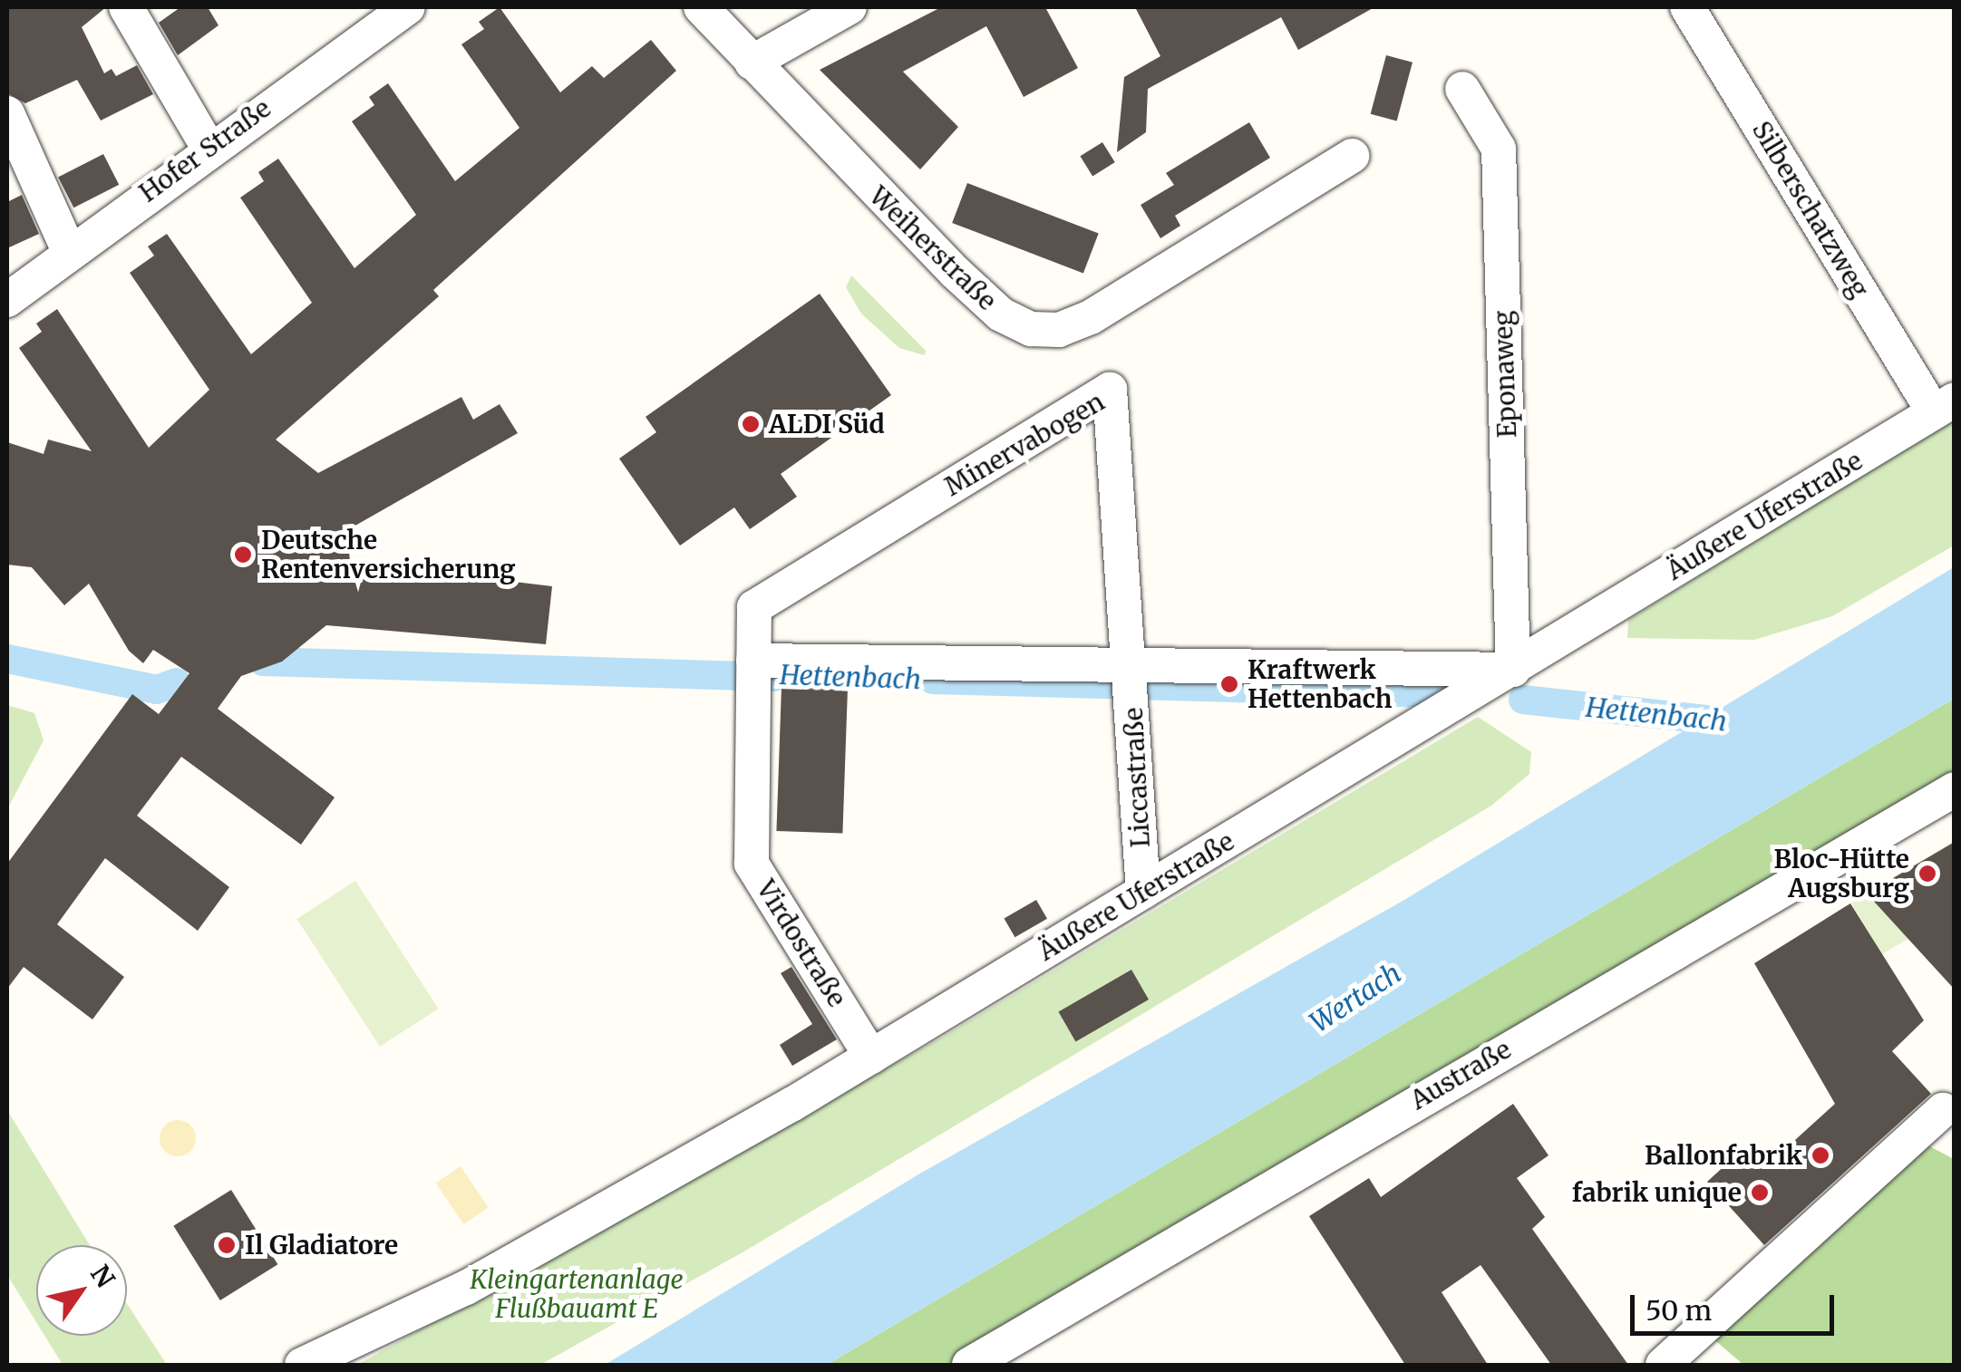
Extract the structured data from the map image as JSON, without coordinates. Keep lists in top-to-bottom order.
{
  "streets": {
    "street": [
      "Hofer Straße",
      "Silberschatzweg",
      "Weiherstraße",
      "Eponaweg",
      "Minervabogen",
      "Äußere Uferstraße",
      "Liccastraße",
      "Virdostraße",
      "Austraße"
    ]
  },
  "crossings": [
    ["Silberschatzweg", "Äußere Uferstraße"],
    ["Eponaweg", "Äußere Uferstraße"],
    ["Minervabogen", "Liccastraße"],
    ["Minervabogen", "Virdostraße"],
    ["Äußere Uferstraße", "Liccastraße"],
    ["Äußere Uferstraße", "Virdostraße"]
  ],
  "water": ["Hettenbach", "Wertach"],
  "parks": ["Kleingartenanlage Flußbauamt E"],
  "places": [
    "ALDI Süd",
    "Deutsche Rentenversicherung",
    "Kraftwerk Hettenbach",
    "Bloc-Hütte Augsburg",
    "Ballonfabrik",
    "fabrik unique",
    "Il Gladiatore"
  ],
  "scale_bar": "50 m",
  "north": "top right"
}
